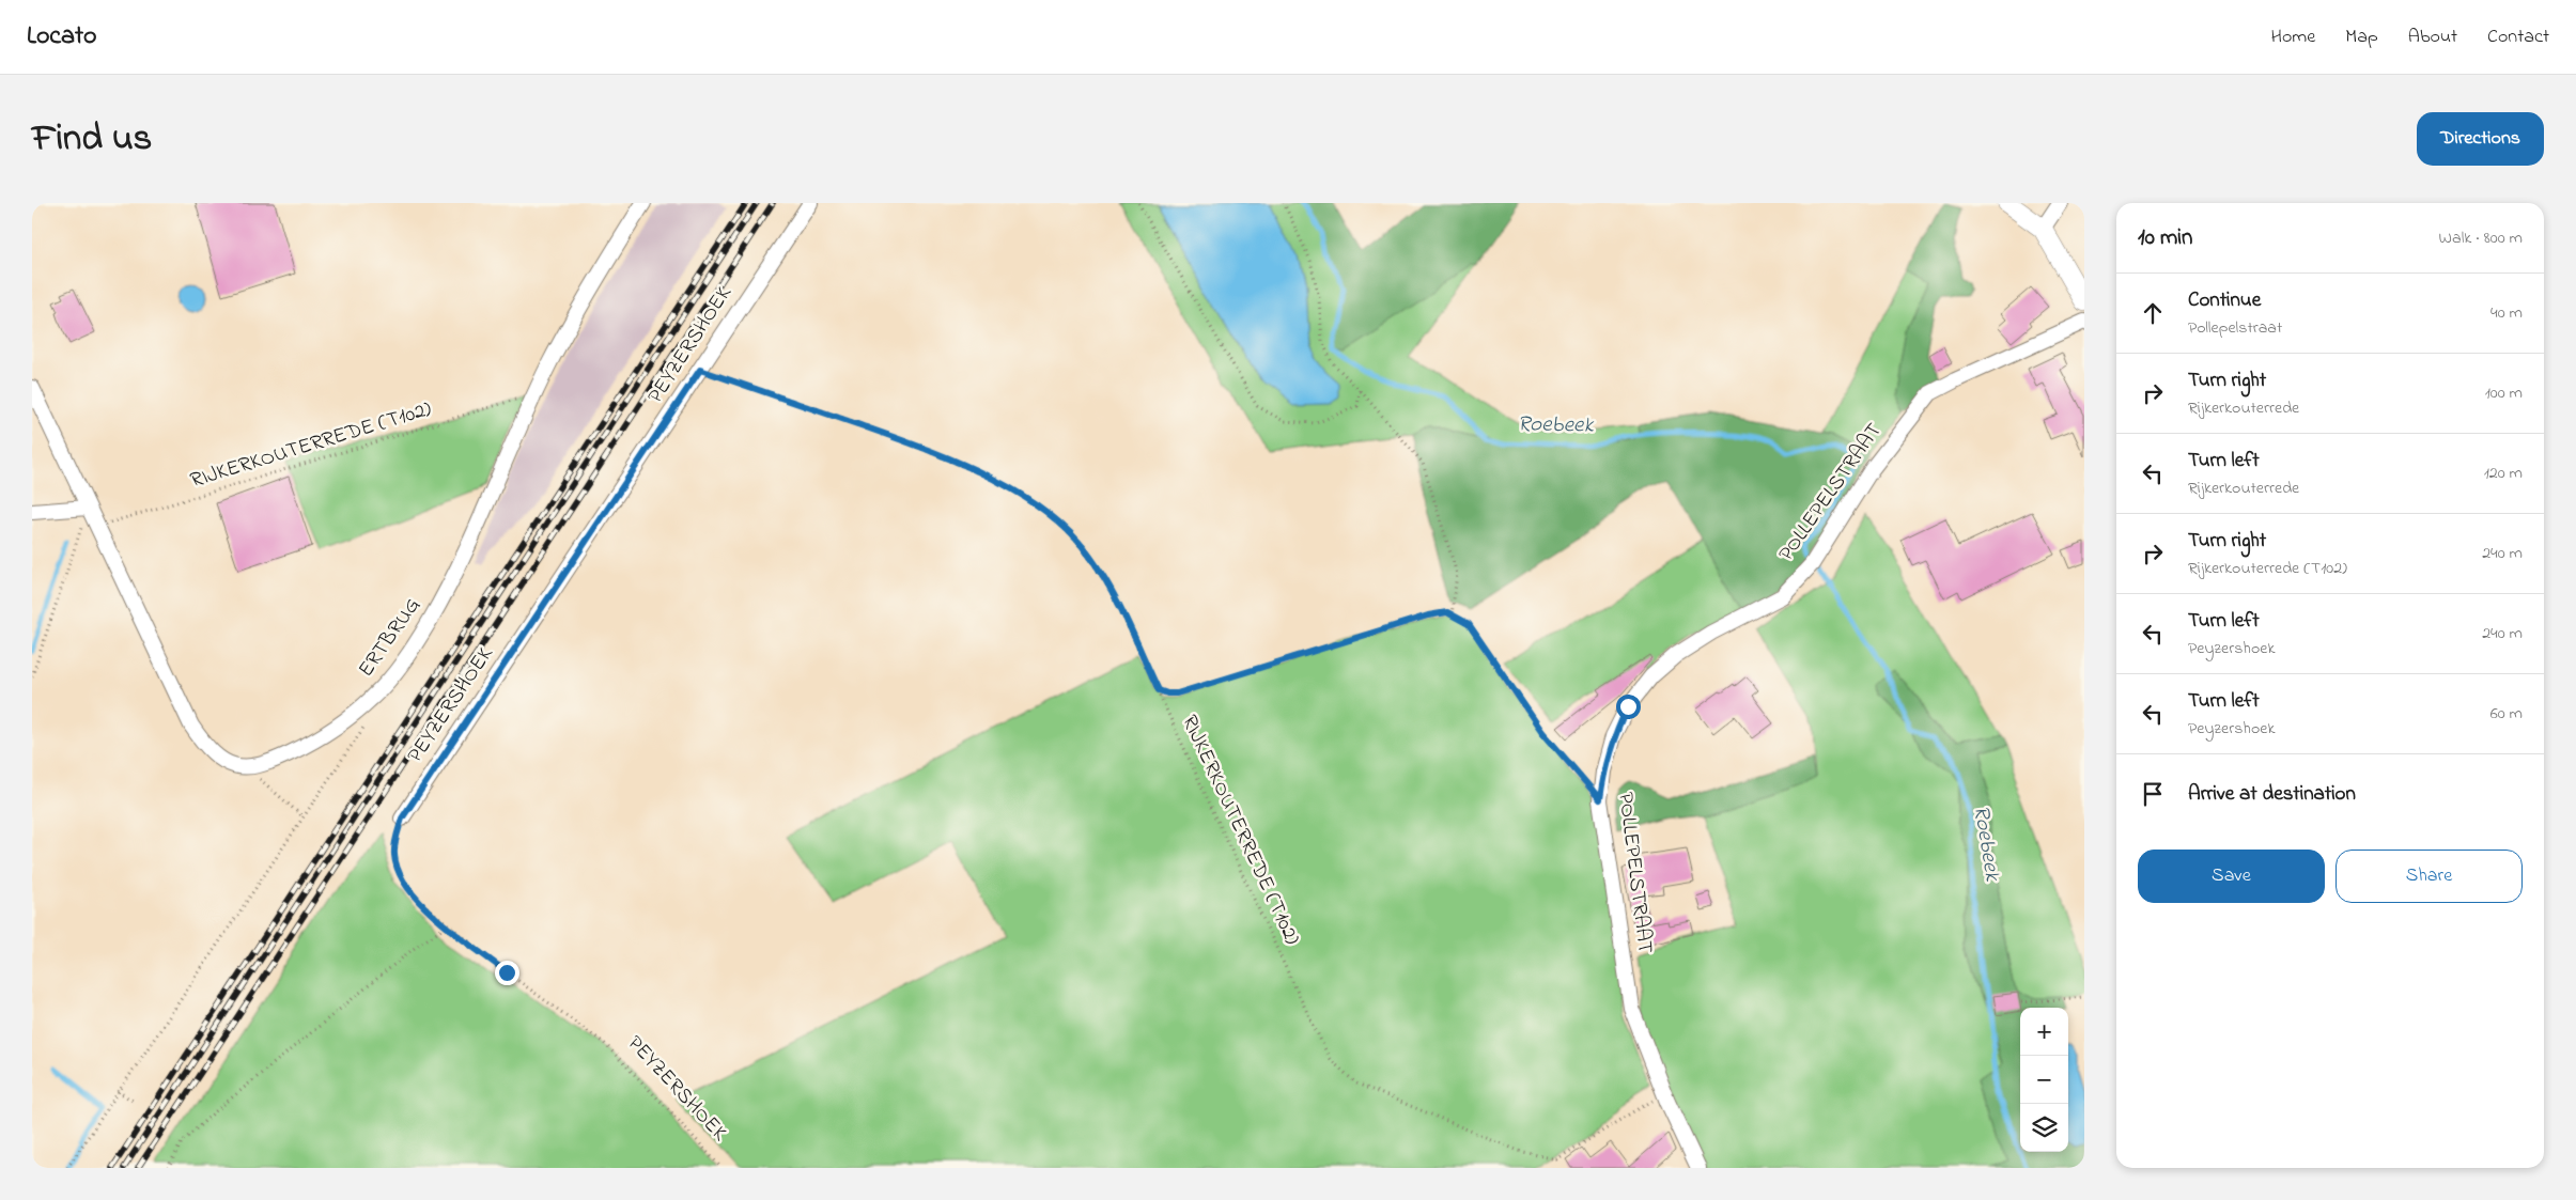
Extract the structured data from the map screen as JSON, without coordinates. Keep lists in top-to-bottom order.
{
  "streets": {
    "street": ["PEYZERSHOEK", "POLLEPELSTRAAT", "ERTBRUG"],
    "path": ["RIJKERKOUTERREDE (T102)"]
  },
  "crossings": [
    ["PEYZERSHOEK", "RIJKERKOUTERREDE (T102)"],
    ["RIJKERKOUTERREDE (T102)", "POLLEPELSTRAAT"],
    ["RIJKERKOUTERREDE (T102)", "ERTBRUG"]
  ],
  "water": ["Roebeek"],
  "page": {
    "header": "Locato",
    "nav": [
      "Home",
      "Map",
      "About",
      "Contact"
    ],
    "title": "Find us",
    "buttons": [
      "Directions",
      ["Save", "Share"]
    ],
    "heading": ["10 min", "Walk · 800 m"],
    "list": [
      ["Continue", "Pollepelstraat", "40 m"],
      ["Turn right", "Rijkerkouterrede", "100 m"],
      ["Turn left", "Rijkerkouterrede", "120 m"],
      ["Turn right", "Rijkerkouterrede (T102)", "240 m"],
      ["Turn left", "Peyzershoek", "240 m"],
      ["Turn left", "Peyzershoek", "60 m"],
      "Arrive at destination"
    ],
    "map_buttons": ["+", "−"]
  }
}
